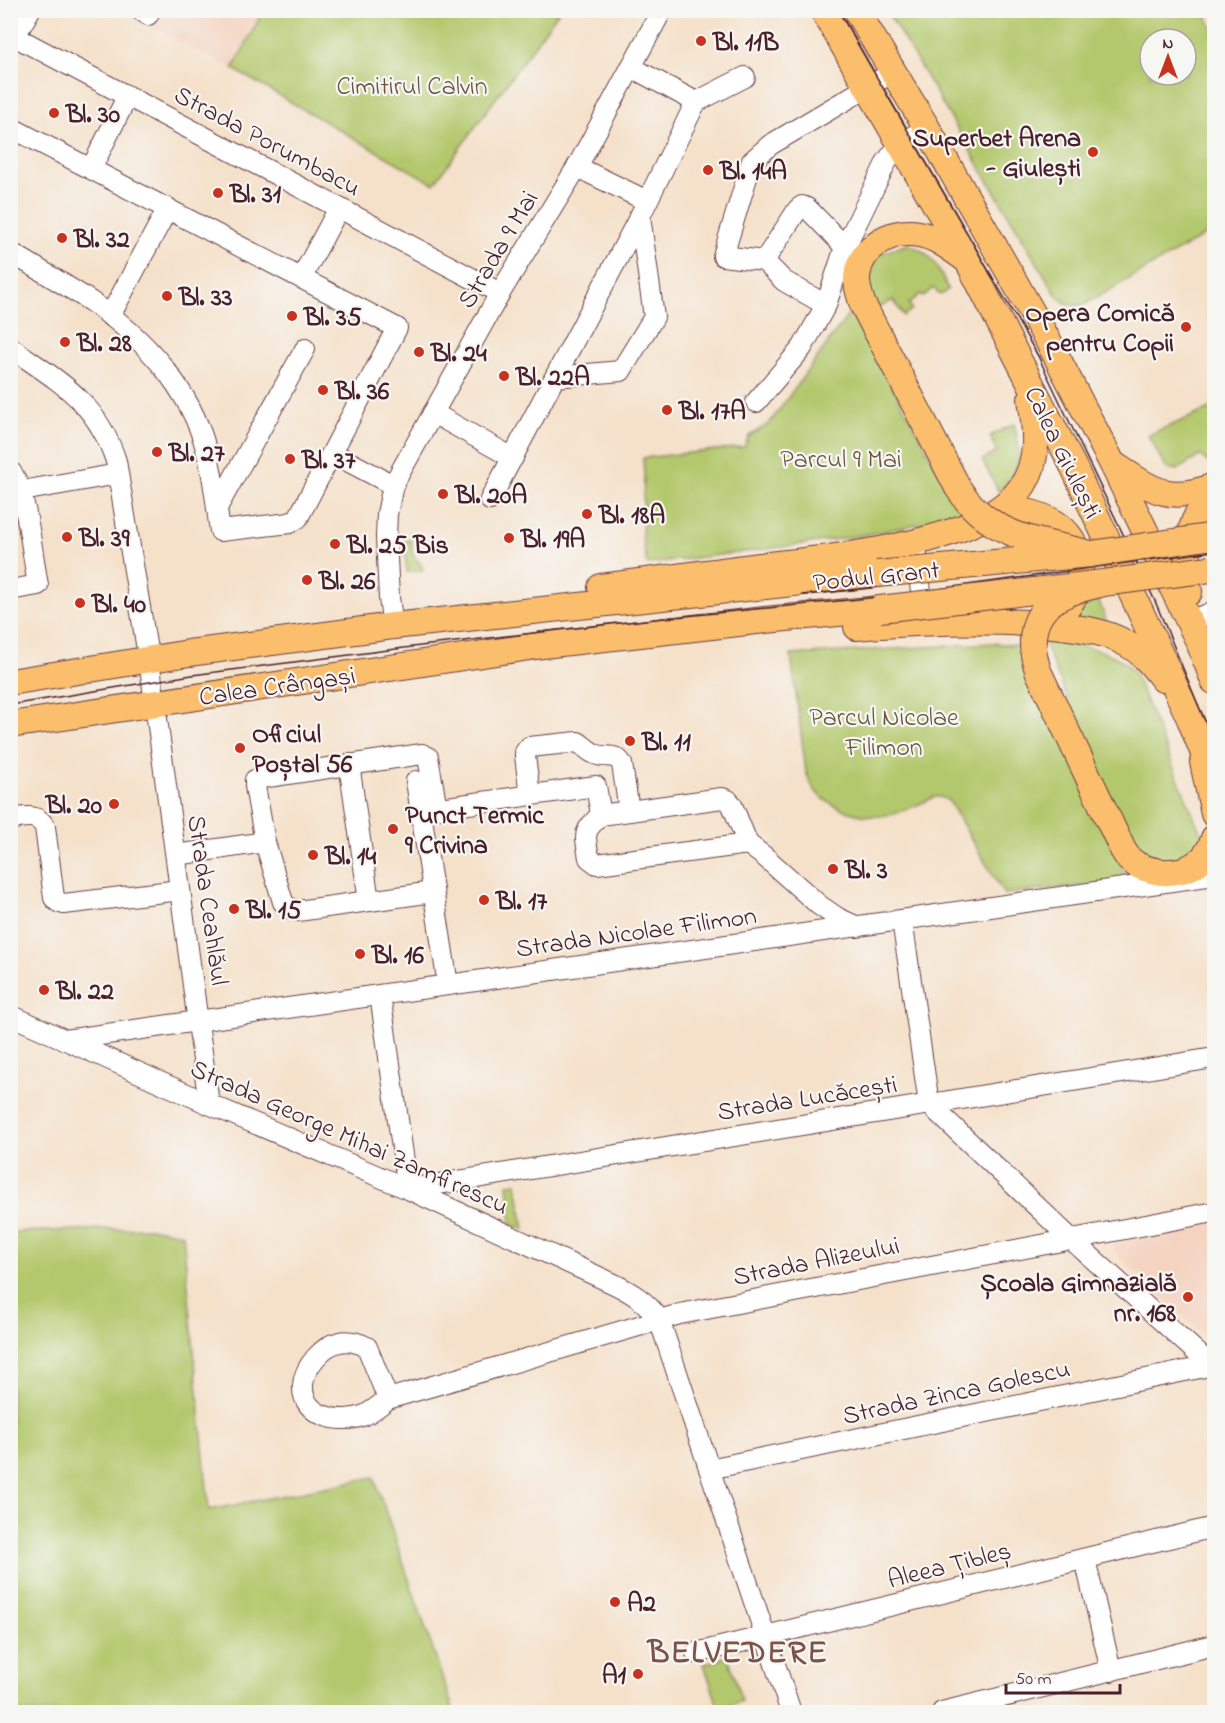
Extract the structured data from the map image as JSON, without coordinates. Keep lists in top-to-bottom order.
{
  "streets": {
    "main road": ["Calea Giulești", "Podul Grant", "Calea Crângași"],
    "street": [
      "Strada Porumbacu",
      "Strada 9 Mai",
      "Strada Ceahlăul",
      "Strada Nicolae Filimon",
      "Strada Lucăcești",
      "Strada George Mihai Zamfirescu",
      "Strada Alizeului",
      "Strada Zinca Golescu",
      "Aleea Țibleș"
    ]
  },
  "crossings": [
    ["Strada Porumbacu", "Strada 9 Mai"],
    ["Strada 9 Mai", "Calea Crângași"],
    ["Podul Grant", "Calea Crângași"],
    ["Calea Crângași", "Strada Ceahlăul"],
    ["Strada Ceahlăul", "Strada Nicolae Filimon"],
    ["Strada Ceahlăul", "Strada George Mihai Zamfirescu"],
    ["Strada Nicolae Filimon", "Strada George Mihai Zamfirescu"],
    ["Strada Lucăcești", "Strada George Mihai Zamfirescu"],
    ["Strada George Mihai Zamfirescu", "Strada Alizeului"]
  ],
  "districts": ["BELVEDERE"],
  "parks": ["Cimitirul Calvin", "Parcul 9 Mai", "Parcul Nicolae Filimon"],
  "places": [
    "Bl. 11B",
    "Bl. 30",
    "Superbet Arena - Giulești",
    "Bl. 14A",
    "Bl. 31",
    "Bl. 32",
    "Bl. 33",
    "Bl. 35",
    "Opera Comică pentru Copii",
    "Bl. 28",
    "Bl. 24",
    "Bl. 22A",
    "Bl. 36",
    "Bl. 17A",
    "Bl. 27",
    "Bl. 37",
    "Bl. 20A",
    "Bl. 18A",
    "Bl. 39",
    "Bl. 19A",
    "Bl. 25 Bis",
    "Bl. 26",
    "Bl. 40",
    "Bl. 11",
    "Oficiul Poștal 56",
    "Bl. 20",
    "Punct Termic 9 Crivina",
    "Bl. 14",
    "Bl. 3",
    "Bl. 17",
    "Bl. 15",
    "Bl. 16",
    "Bl. 22",
    "Școala Gimnazială nr. 168",
    "A2",
    "A1"
  ],
  "scale_bar": "50 m",
  "north": "top"
}
